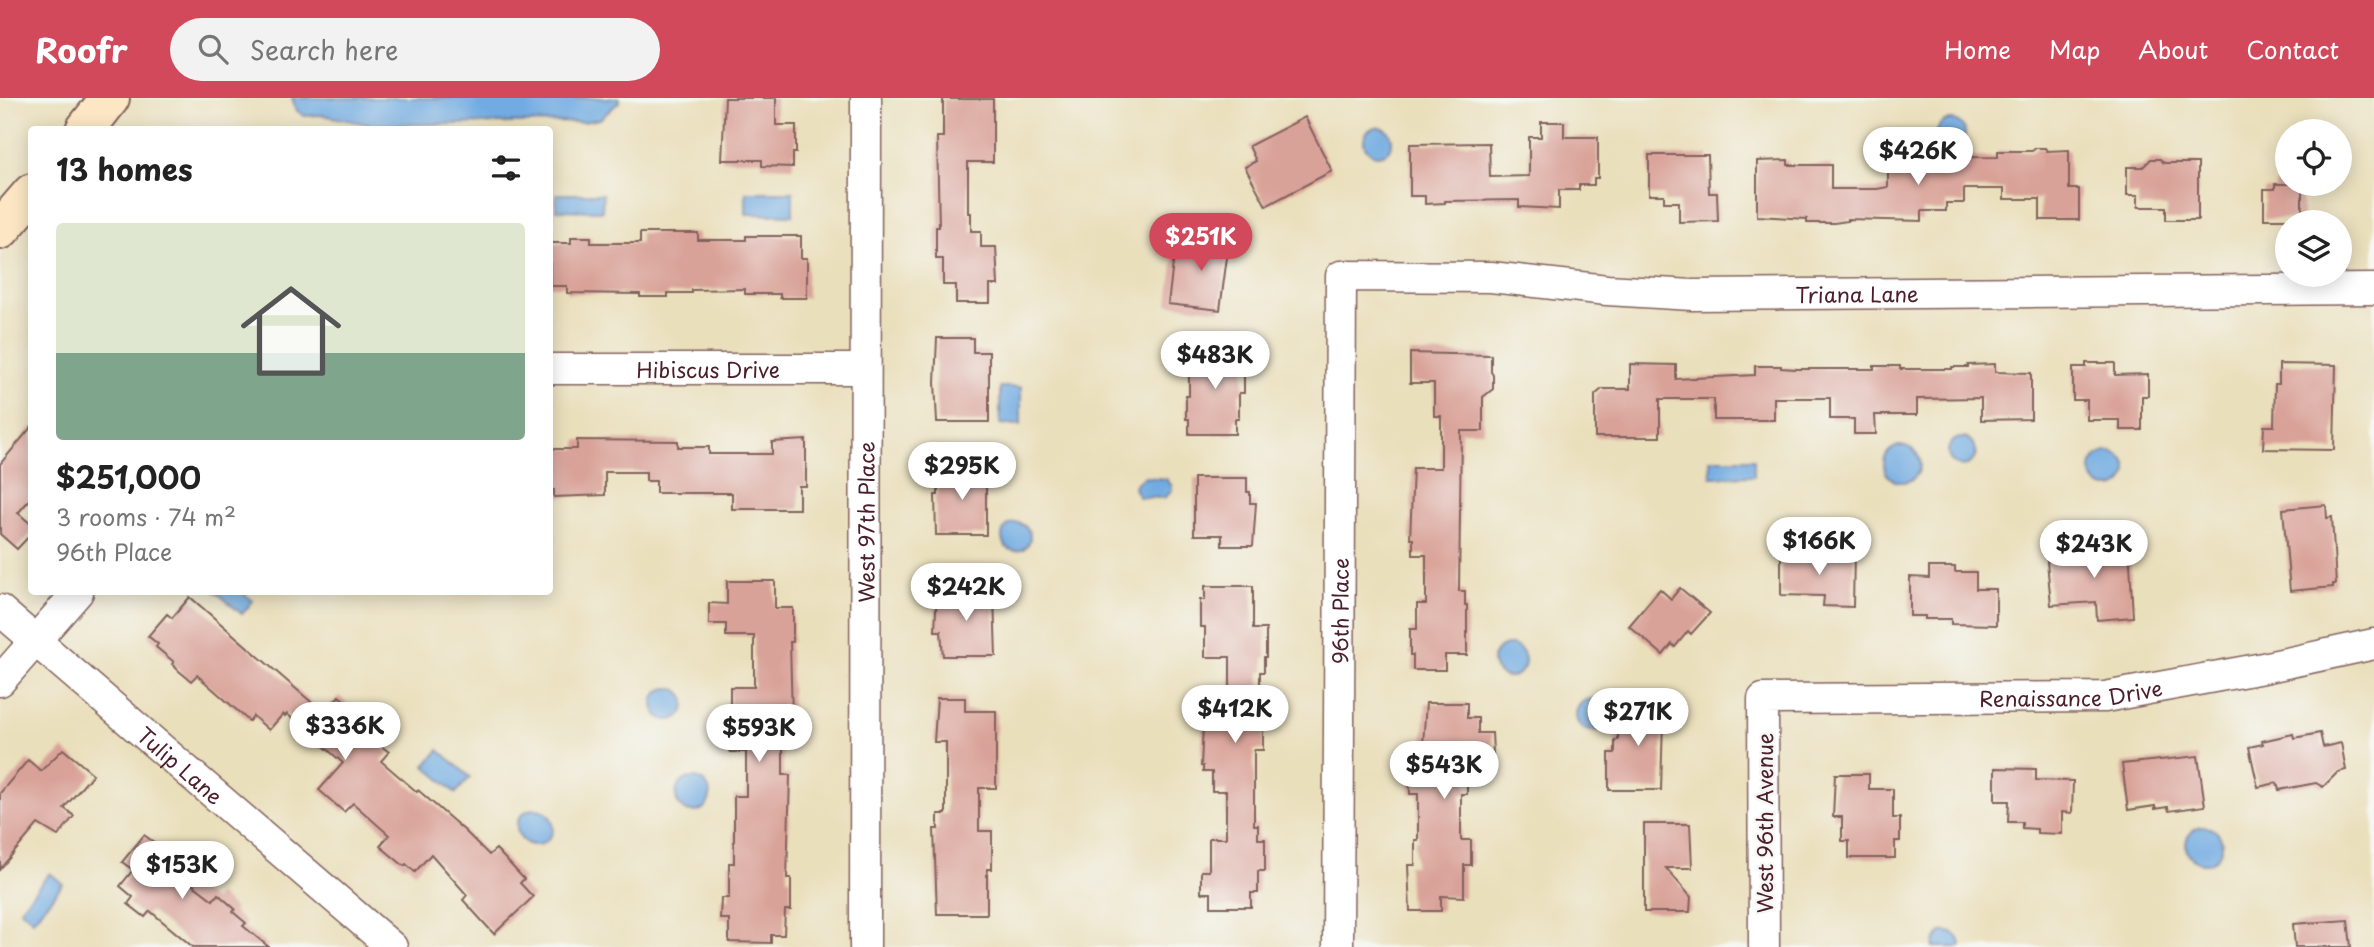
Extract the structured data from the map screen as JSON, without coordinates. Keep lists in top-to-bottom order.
{
  "streets": {
    "street": [
      "Triana Lane",
      "Hibiscus Drive",
      "West 97th Place",
      "96th Place",
      "Renaissance Drive",
      "Tulip Lane",
      "West 96th Avenue"
    ]
  },
  "crossings": [
    ["Triana Lane", "96th Place"],
    ["Hibiscus Drive", "West 97th Place"],
    ["Renaissance Drive", "West 96th Avenue"]
  ],
  "page": {
    "header": "Roofr",
    "search": "Search here",
    "nav": [
      "Home",
      "Map",
      "About",
      "Contact"
    ],
    "heading": "13 homes",
    "price": [
      "$426K",
      "$251K",
      "$483K",
      "$295K",
      "$166K",
      "$243K",
      "$242K",
      "$412K",
      "$271K",
      "$336K",
      "$593K",
      "$543K",
      "$153K"
    ],
    "list": [
      {
        "name": "$251,000",
        "note": "3 rooms · 74 m² · 96th Place"
      }
    ]
  }
}
